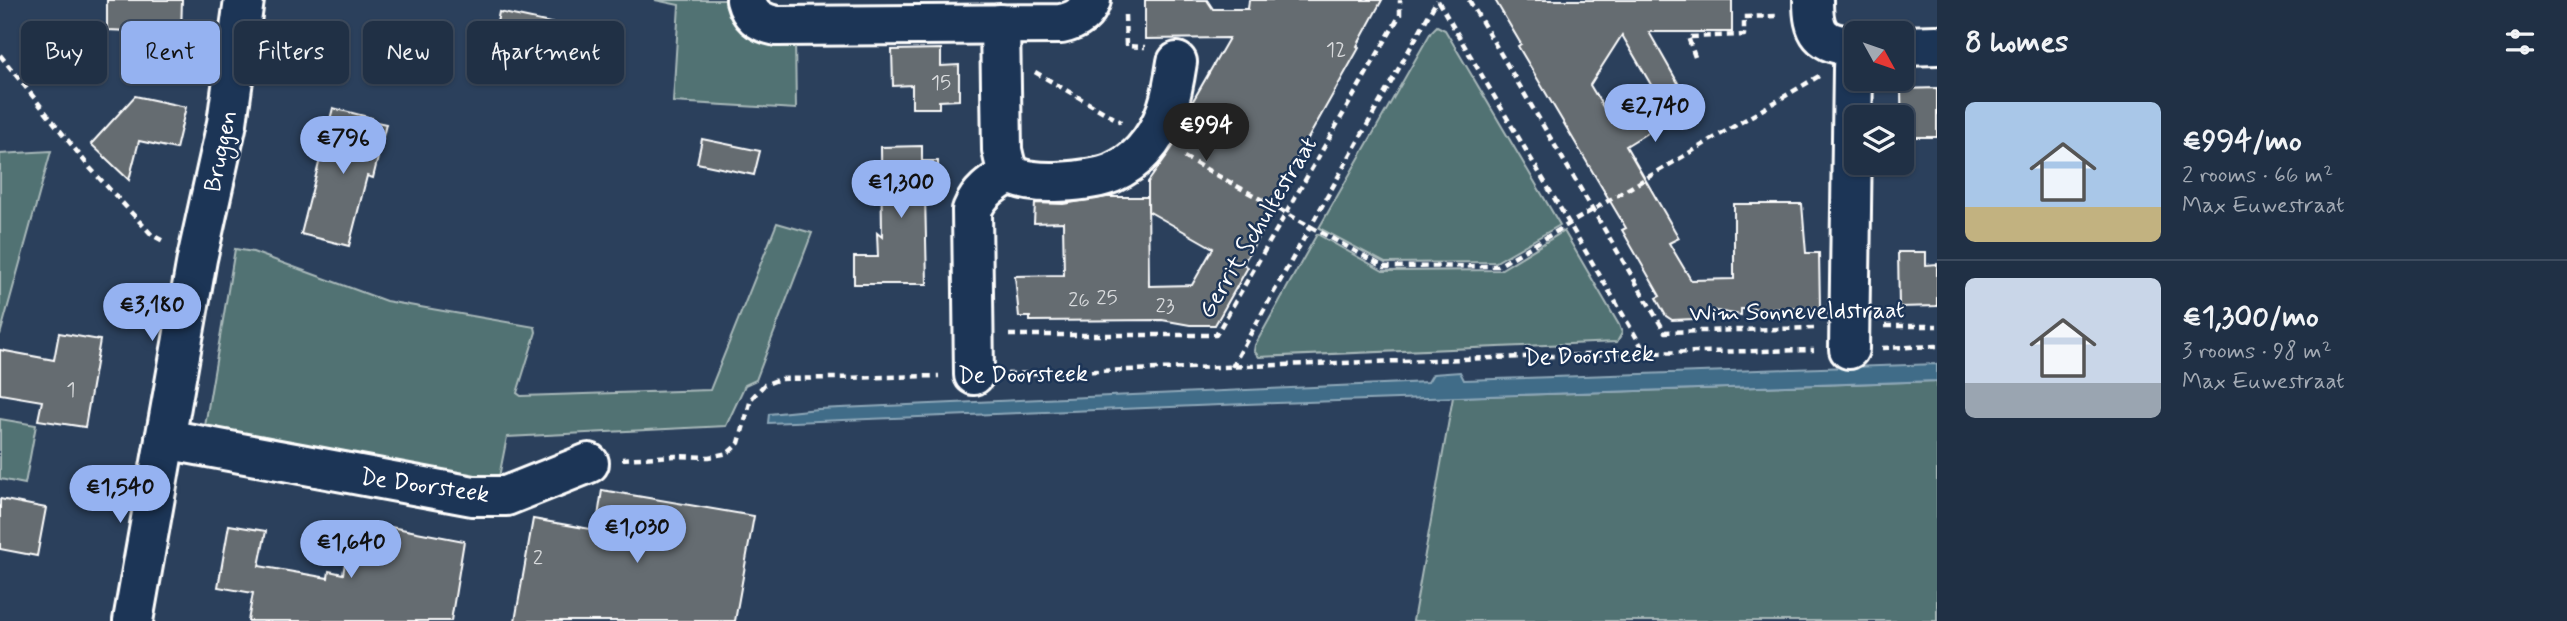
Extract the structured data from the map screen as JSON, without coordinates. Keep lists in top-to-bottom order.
{
  "streets": {
    "street": ["Bruggen", "De Doorsteek"],
    "path": ["Gerrit Schultestraat", "Wim Sonneveldstraat"]
  },
  "crossings": [
    ["Bruggen", "De Doorsteek"],
    ["Gerrit Schultestraat", "De Doorsteek"],
    ["Wim Sonneveldstraat", "De Doorsteek"]
  ],
  "house_numbers": [
    "12",
    "15",
    "25",
    "26",
    "23",
    "1",
    "2"
  ],
  "north": "bottom right",
  "page": {
    "heading": "8 homes",
    "chip": [
      "Buy",
      "Rent",
      "Filters",
      "New",
      "Apartment"
    ],
    "price": [
      "€2,740",
      "€994",
      "€796",
      "€1,300",
      "€3,180",
      "€1,540",
      "€1,030",
      "€1,640"
    ],
    "list": [
      {
        "name": "€994/mo",
        "note": "2 rooms · 66 m² · Max Euwestraat"
      },
      {
        "name": "€1,300/mo",
        "note": "3 rooms · 98 m² · Max Euwestraat"
      }
    ]
  }
}
